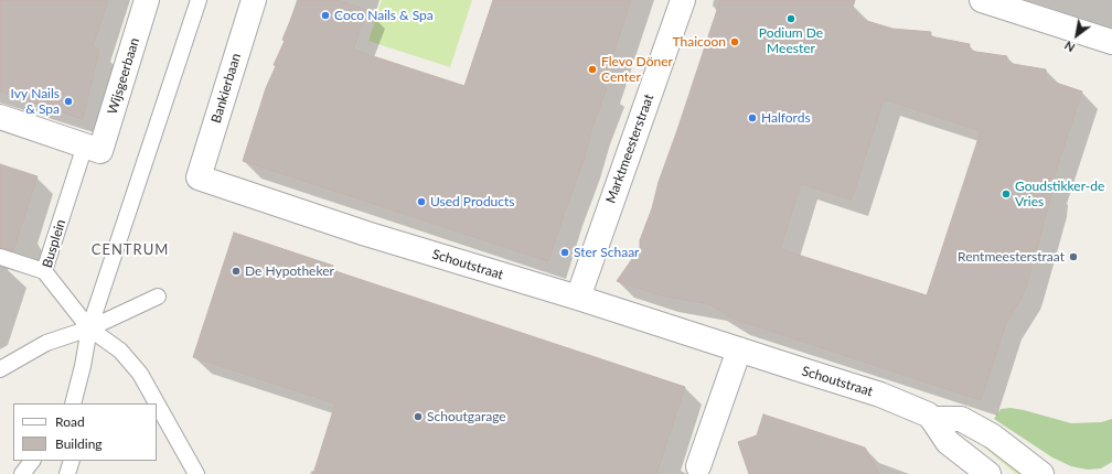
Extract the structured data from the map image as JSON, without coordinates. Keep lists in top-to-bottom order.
{
  "streets": {
    "street": [
      "Wijsgeerbaan",
      "Bankierbaan",
      "Marktmeesterstraat",
      "Schoutstraat"
    ],
    "lane": ["Busplein"]
  },
  "crossings": [
    ["Wijsgeerbaan", "Busplein"],
    ["Bankierbaan", "Schoutstraat"],
    ["Marktmeesterstraat", "Schoutstraat"]
  ],
  "districts": ["CENTRUM"],
  "places": [
    "Coco Nails & Spa",
    "Podium De Meester",
    "Thaicoon",
    "Flevo Döner Center",
    "Ivy Nails & Spa",
    "Halfords",
    "Goudstikker-de Vries",
    "Used Products",
    "Ster Schaar",
    "Rentmeesterstraat",
    "De Hypotheker",
    "Schoutgarage"
  ],
  "legend": ["Road", "Building"],
  "north": "bottom left"
}
